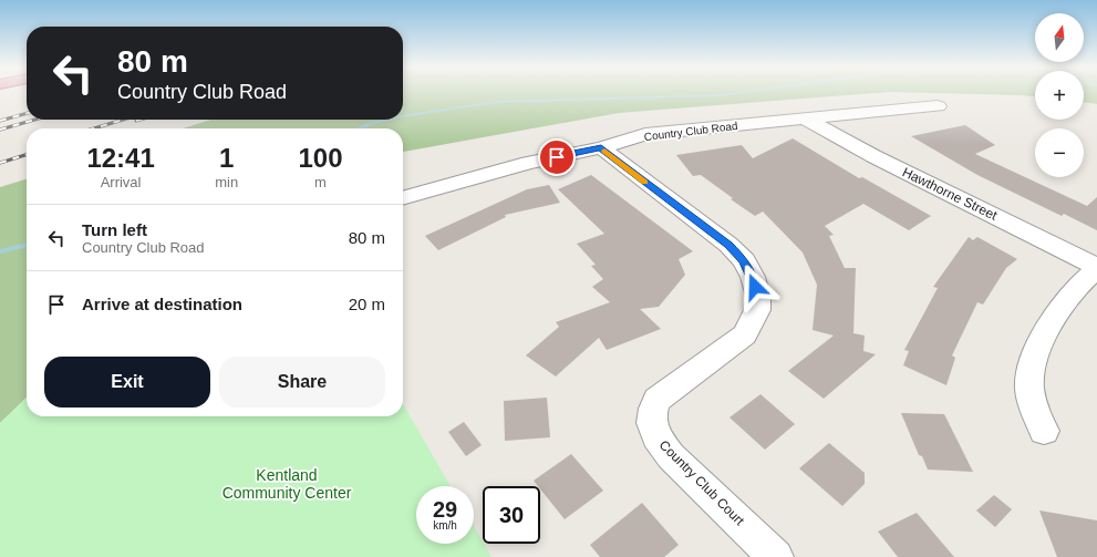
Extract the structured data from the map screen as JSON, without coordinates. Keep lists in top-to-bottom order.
{
  "streets": {
    "street": ["Country Club Road", "Hawthorne Street", "Country Club Court"]
  },
  "crossings": [
    ["Country Club Road", "Hawthorne Street"],
    ["Country Club Road", "Country Club Court"]
  ],
  "parks": ["Kentland Community Center"],
  "north": "top",
  "page": {
    "map_buttons": ["+", "−"],
    "turn": ["80 m", "Country Club Road"],
    "eta": [
      "12:41",
      "Arrival",
      "1",
      "min",
      "100",
      "m"
    ],
    "list": [
      {
        "name": "Turn left",
        "note": "Country Club Road",
        "value": "80 m"
      },
      {
        "name": "Arrive at destination",
        "value": "20 m"
      }
    ],
    "buttons": ["Exit", "Share"],
    "speed": "29 km/h",
    "limit": "30"
  }
}
